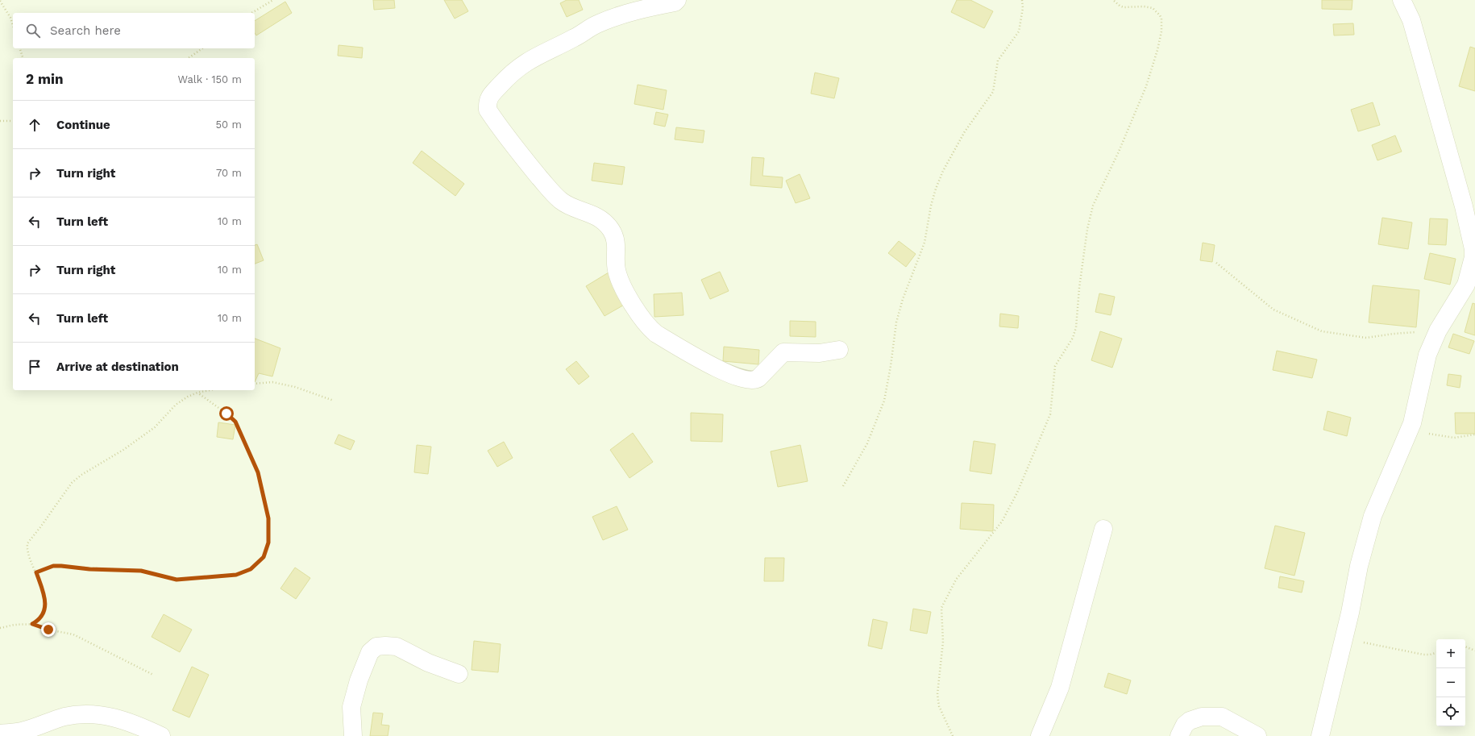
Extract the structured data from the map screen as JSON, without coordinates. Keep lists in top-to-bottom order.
{
  "page": {
    "search": "Search here",
    "heading": ["2 min", "Walk · 150 m"],
    "list": [
      ["Continue", "50 m"],
      ["Turn right", "70 m"],
      ["Turn left", "10 m"],
      ["Turn right", "10 m"],
      ["Turn left", "10 m"],
      "Arrive at destination"
    ],
    "map_buttons": ["+", "−"]
  }
}
